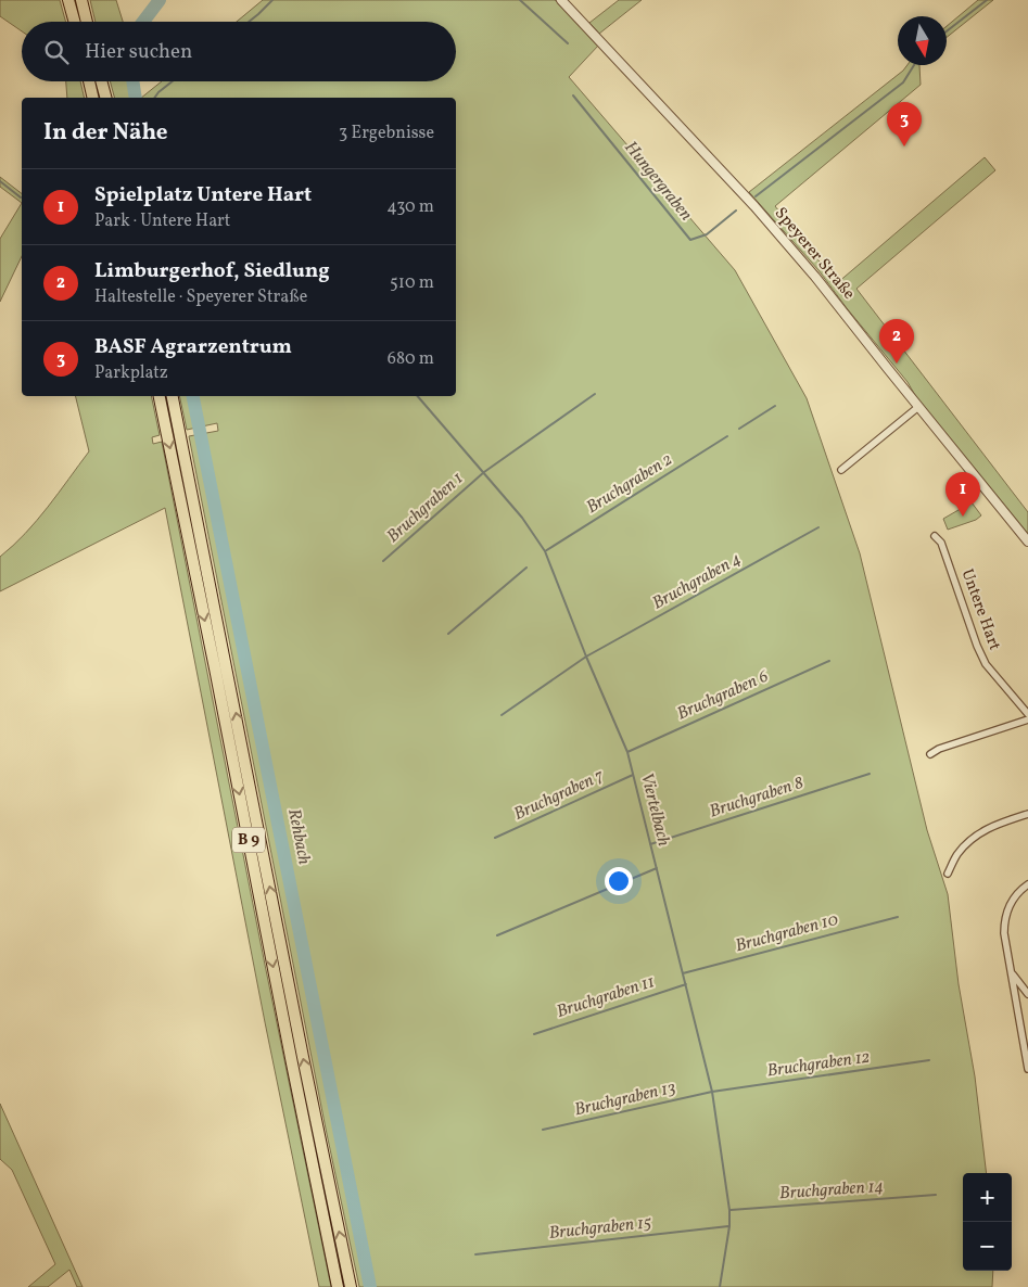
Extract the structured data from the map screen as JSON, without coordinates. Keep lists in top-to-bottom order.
{
  "streets": {
    "highway": ["B 9"],
    "street": ["Speyerer Straße", "Untere Hart"]
  },
  "water": [
    "Hungergraben",
    "Bruchgraben 2",
    "Bruchgraben 1",
    "Bruchgraben 4",
    "Bruchgraben 6",
    "Bruchgraben 7",
    "Bruchgraben 8",
    "Viertelbach",
    "Rehbach",
    "Bruchgraben 10",
    "Bruchgraben 11",
    "Bruchgraben 12",
    "Bruchgraben 13",
    "Bruchgraben 14",
    "Bruchgraben 15"
  ],
  "north": "bottom",
  "page": {
    "search": "Hier suchen",
    "heading": ["In der Nähe", "3 Ergebnisse"],
    "pins": ["3", "2", "1"],
    "list": [
      {
        "mark": "1",
        "name": "Spielplatz Untere Hart",
        "note": "Park · Untere Hart",
        "value": "430 m"
      },
      {
        "mark": "2",
        "name": "Limburgerhof, Siedlung",
        "note": "Haltestelle · Speyerer Straße",
        "value": "510 m"
      },
      {
        "mark": "3",
        "name": "BASF Agrarzentrum",
        "note": "Parkplatz",
        "value": "680 m"
      }
    ],
    "map_buttons": ["+", "−"]
  }
}
